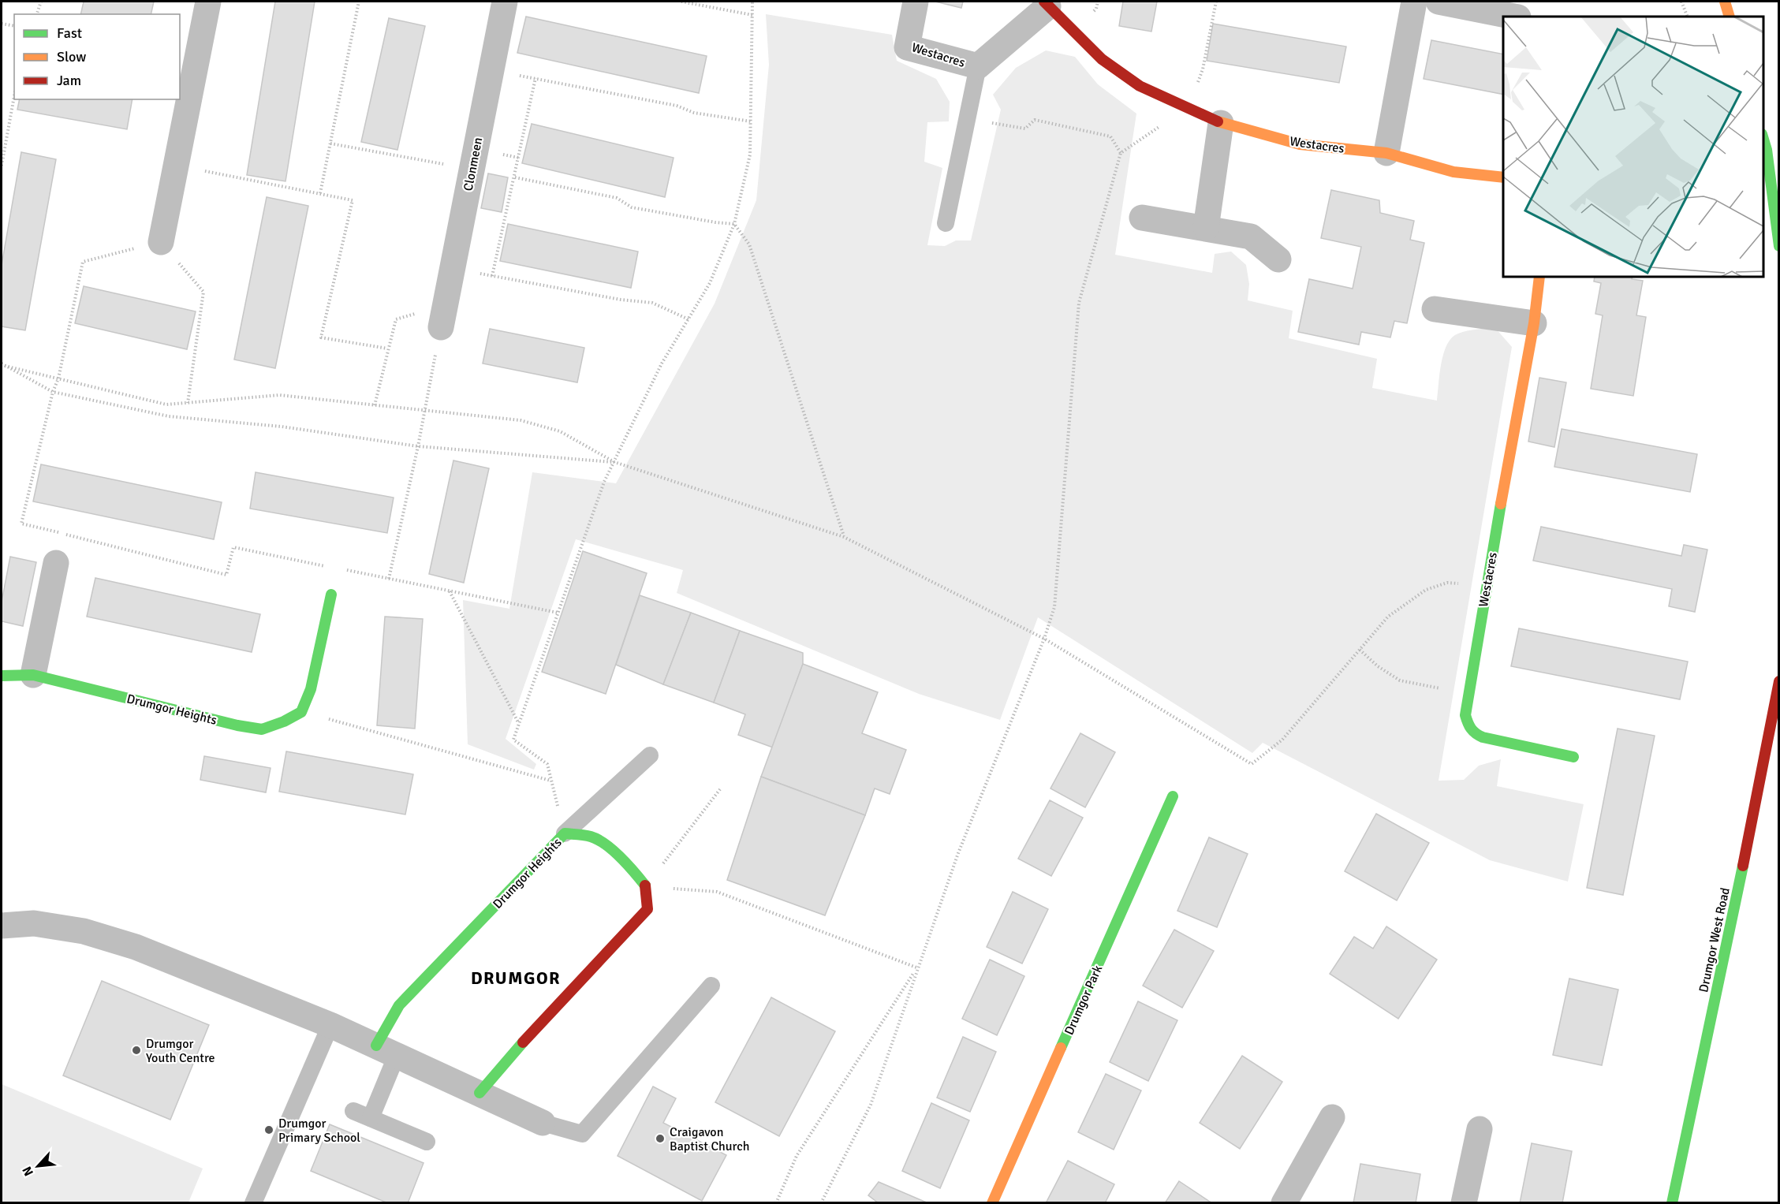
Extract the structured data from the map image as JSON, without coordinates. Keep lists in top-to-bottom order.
{
  "streets": {
    "street": [
      "Westacres",
      "Clonmeen",
      "Drumgor Heights",
      "Drumgor West Road",
      "Drumgor Park"
    ]
  },
  "districts": ["DRUMGOR"],
  "places": ["Drumgor Youth Centre", "Drumgor Primary School", "Craigavon Baptist Church"],
  "legend": ["Fast", "Slow", "Jam"],
  "north": "bottom left"
}
